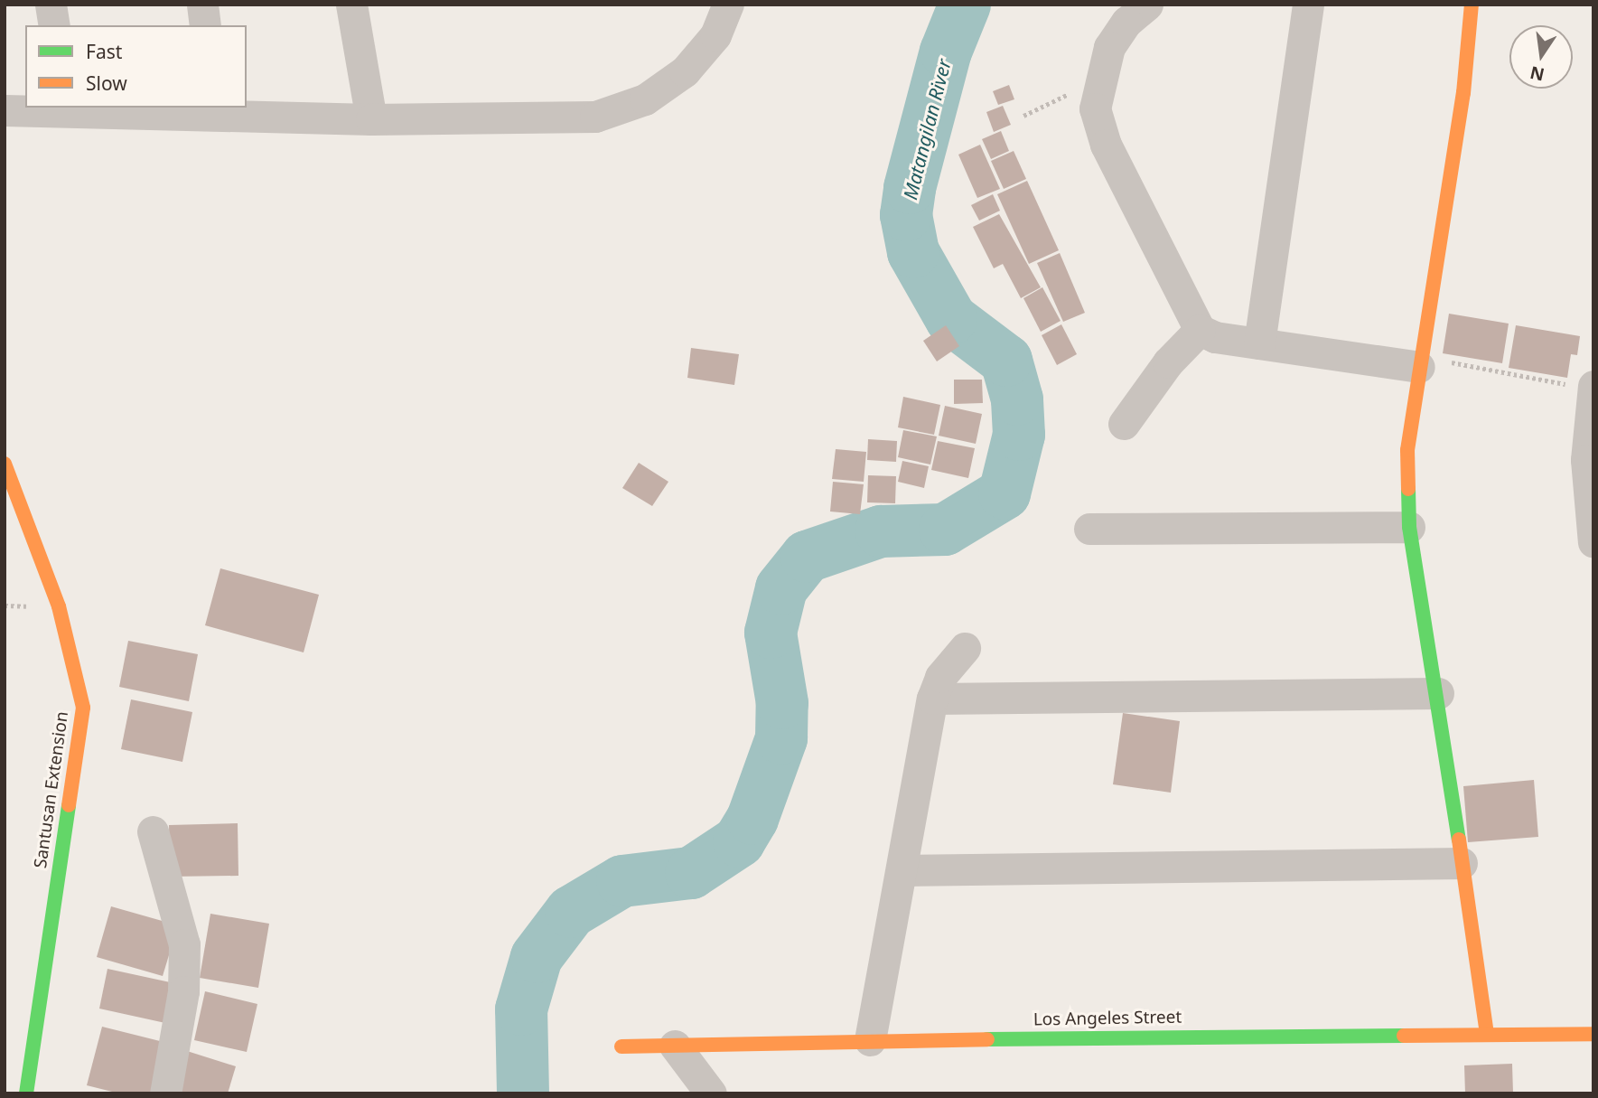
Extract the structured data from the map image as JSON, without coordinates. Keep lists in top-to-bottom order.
{
  "streets": {
    "street": ["Santusan Extension", "Los Angeles Street"]
  },
  "water": ["Matangilan River"],
  "legend": ["Fast", "Slow"],
  "north": "bottom"
}
